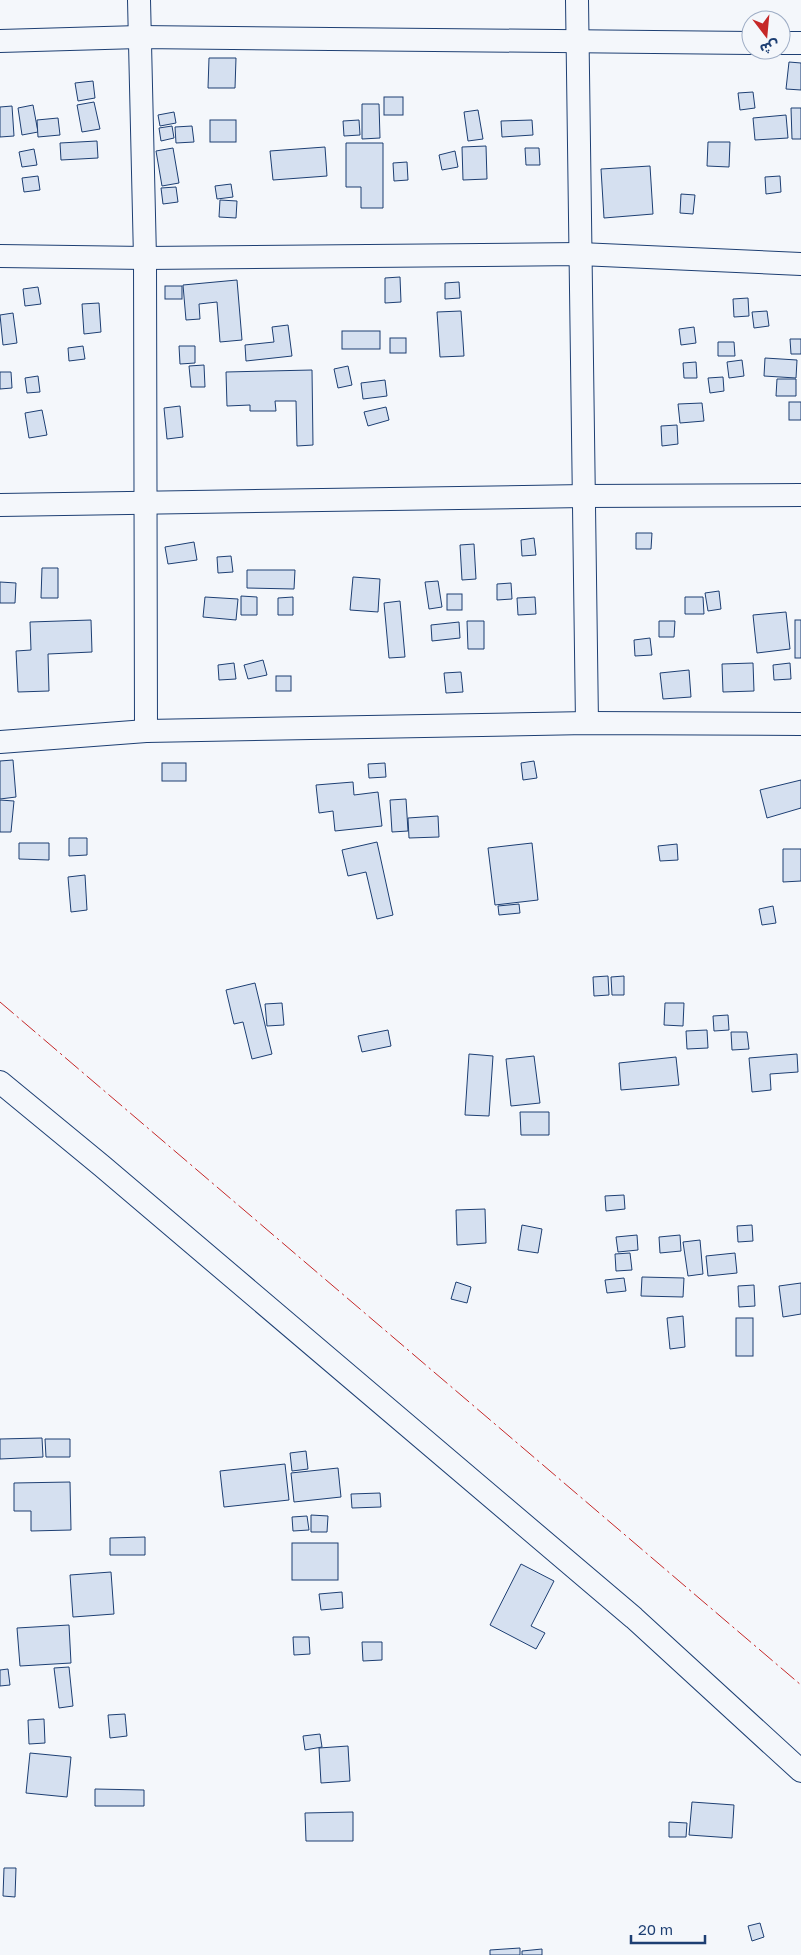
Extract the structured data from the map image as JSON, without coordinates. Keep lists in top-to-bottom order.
{
  "scale_bar": "20 m",
  "north": "bottom"
}
